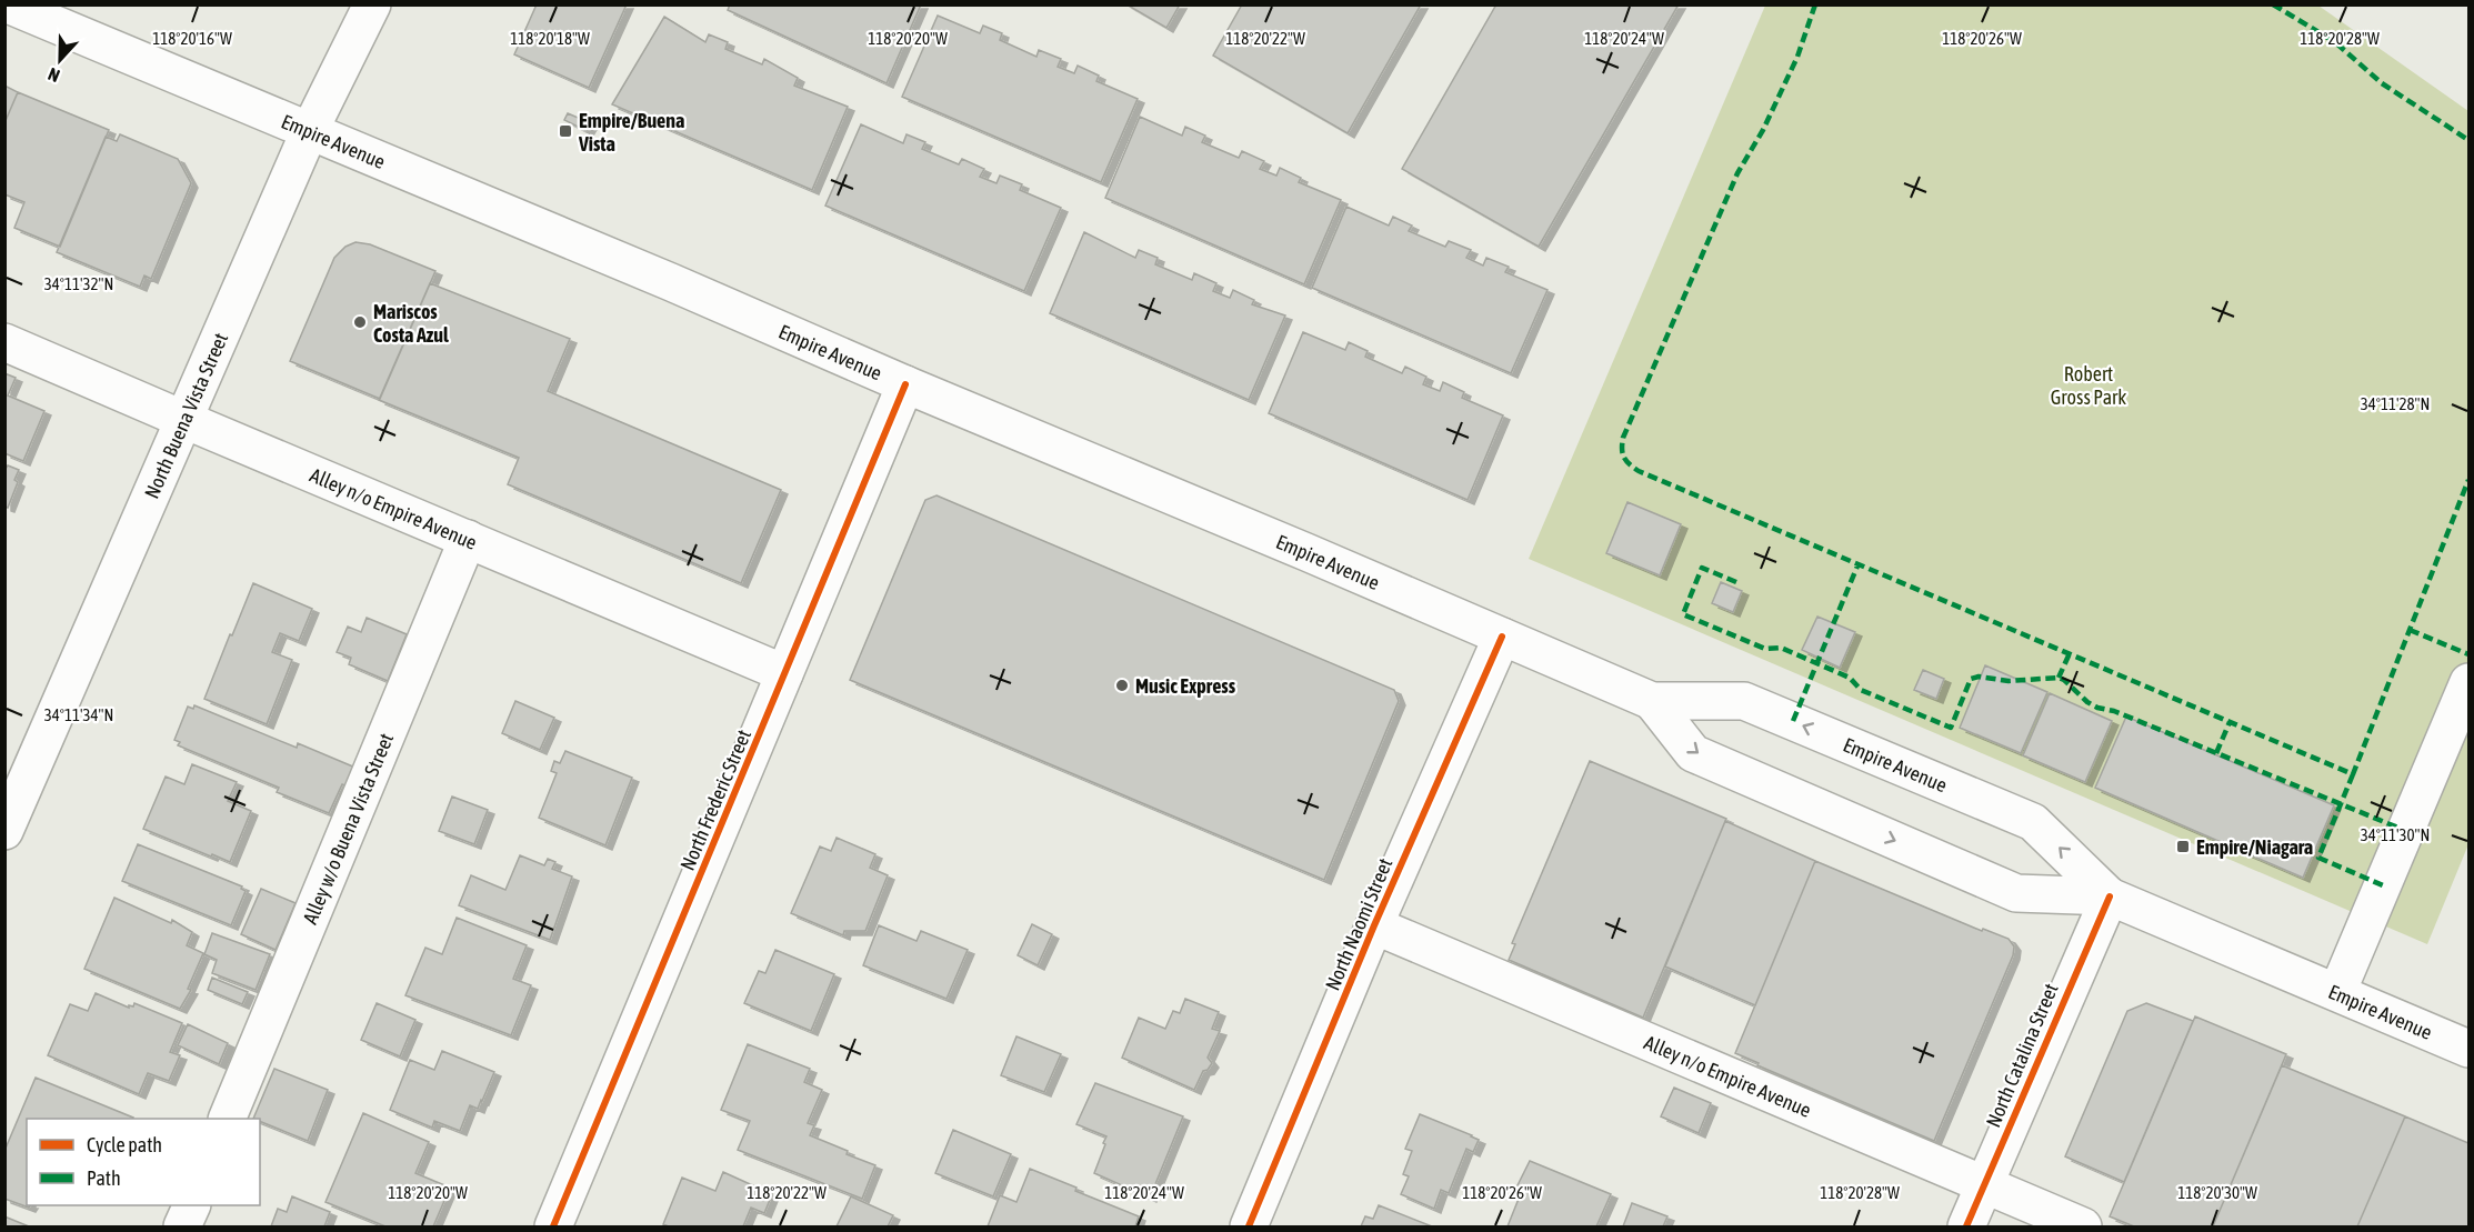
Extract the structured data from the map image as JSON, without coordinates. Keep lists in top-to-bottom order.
{
  "streets": {
    "main road": [
      "Empire Avenue",
      "North Buena Vista Street",
      "Alley n/o Empire Avenue",
      "North Frederic Street",
      "Alley w/o Buena Vista Street",
      "North Naomi Street",
      "North Catalina Street"
    ]
  },
  "crossings": [
    ["Empire Avenue", "North Buena Vista Street"],
    ["Empire Avenue", "North Frederic Street"],
    ["Empire Avenue", "North Naomi Street"],
    ["Empire Avenue", "North Catalina Street"],
    ["North Buena Vista Street", "Alley n/o Empire Avenue"],
    ["Alley n/o Empire Avenue", "North Frederic Street"],
    ["Alley n/o Empire Avenue", "Alley w/o Buena Vista Street"],
    ["Alley n/o Empire Avenue", "North Naomi Street"],
    ["Alley n/o Empire Avenue", "North Catalina Street"]
  ],
  "parks": ["Robert Gross Park"],
  "places": {
    "transit": ["Empire/Buena Vista", "Empire/Niagara"],
    "other": ["Mariscos Costa Azul", "Music Express"]
  },
  "legend": ["Cycle path", "Path"],
  "north": "bottom",
  "coordinates": [
    "118°20'16\"W",
    "118°20'18\"W",
    "118°20'20\"W",
    "118°20'22\"W",
    "118°20'24\"W",
    "118°20'26\"W",
    "118°20'28\"W",
    "34°11'32\"N",
    "34°11'28\"N",
    "34°11'34\"N",
    "34°11'30\"N",
    "118°20'30\"W"
  ]
}
